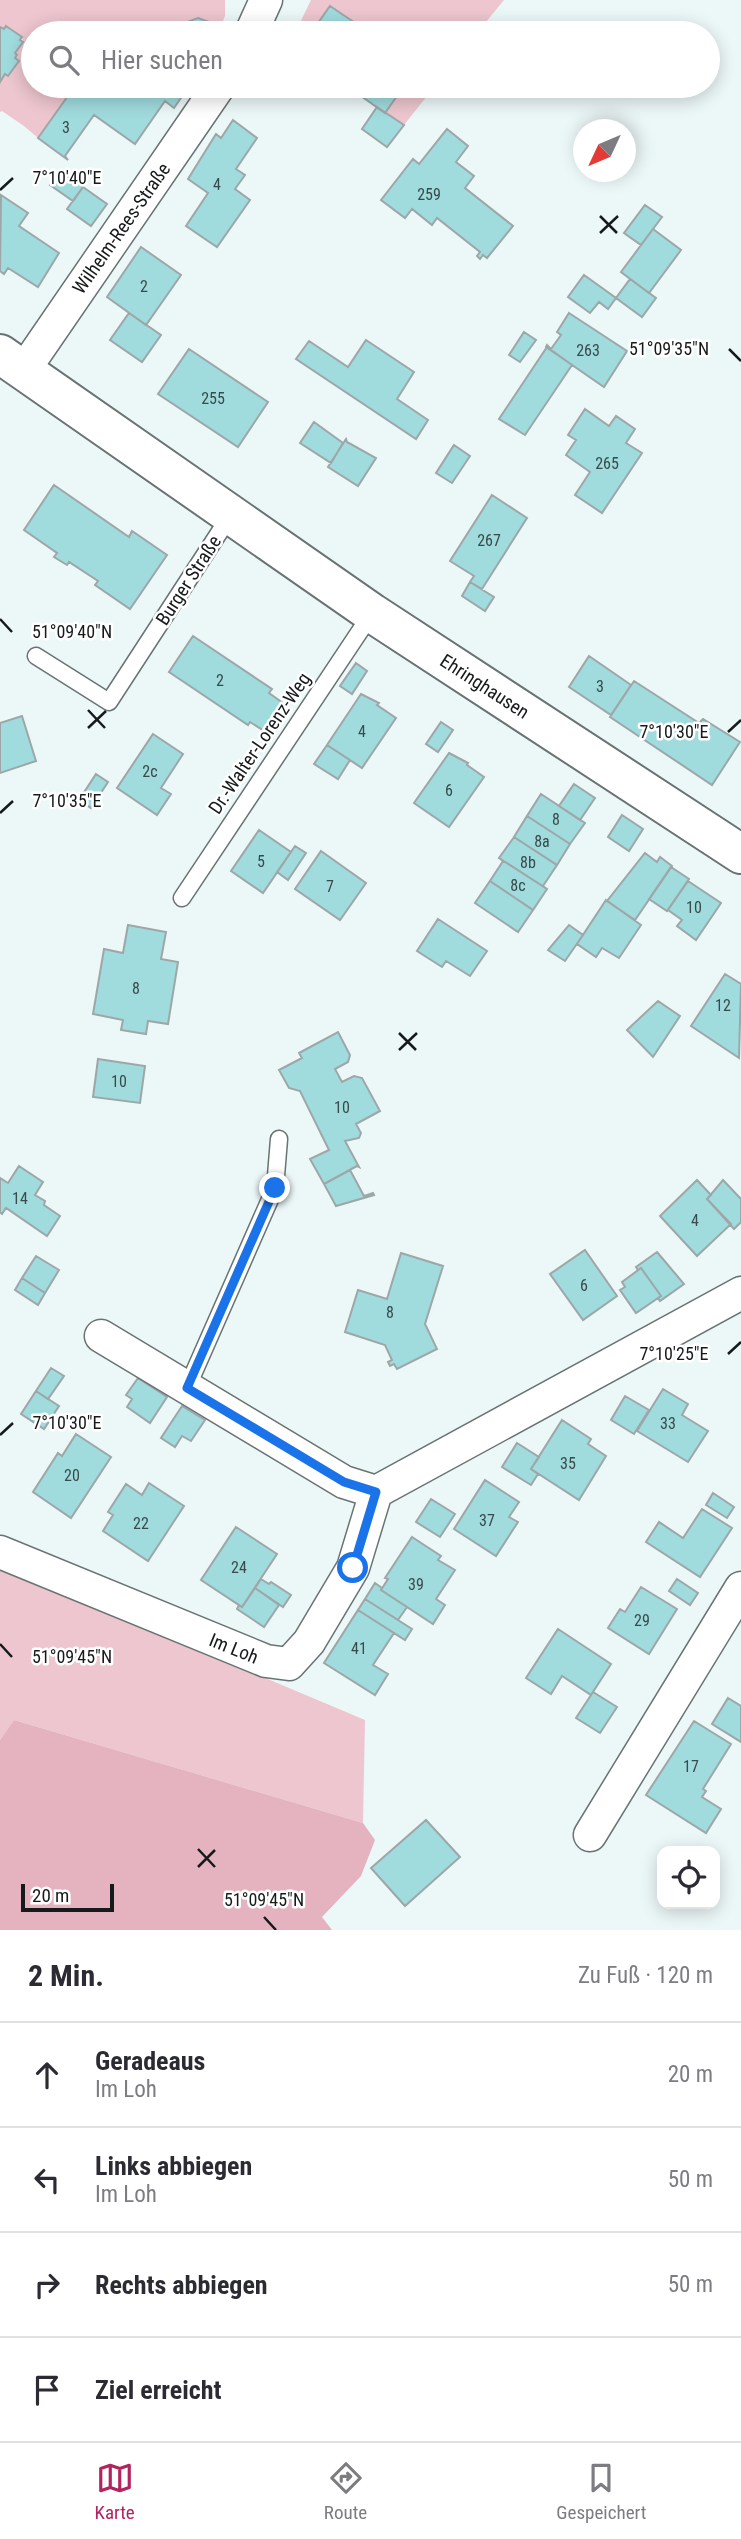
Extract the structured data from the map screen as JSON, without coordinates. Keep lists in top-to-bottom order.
{
  "streets": {
    "main road": ["Burger Straße", "Ehringhausen"],
    "street": ["Wilhelm-Rees-Straße", "Im Loh"],
    "lane": ["Dr.-Walter-Lorenz-Weg"]
  },
  "crossings": [
    ["Wilhelm-Rees-Straße", "Burger Straße"],
    ["Burger Straße", "Ehringhausen"],
    ["Ehringhausen", "Dr.-Walter-Lorenz-Weg"]
  ],
  "house_numbers": [
    "3",
    "4",
    "259",
    "2",
    "263",
    "255",
    "265",
    "267",
    "2",
    "3",
    "4",
    "2c",
    "6",
    "8",
    "8a",
    "5",
    "8b",
    "8c",
    "7",
    "10",
    "8",
    "12",
    "10",
    "10",
    "14",
    "4",
    "6",
    "8",
    "33",
    "35",
    "20",
    "37",
    "22",
    "24",
    "39",
    "29",
    "41",
    "17"
  ],
  "scale_bar": "20 m",
  "north": "bottom left",
  "page": {
    "search": "Hier suchen",
    "scale": "20 m",
    "heading": ["2 Min.", "Zu Fuß · 120 m"],
    "list": [
      ["Geradeaus", "Im Loh", "20 m"],
      ["Links abbiegen", "Im Loh", "50 m"],
      ["Rechts abbiegen", "50 m"],
      "Ziel erreicht"
    ],
    "nav": ["Karte", "Route", "Gespeichert"]
  },
  "coordinates": [
    "7°10'40\"E",
    "51°09'35\"N",
    "51°09'40\"N",
    "7°10'30\"E",
    "7°10'35\"E",
    "7°10'25\"E",
    "51°09'45\"N"
  ]
}
